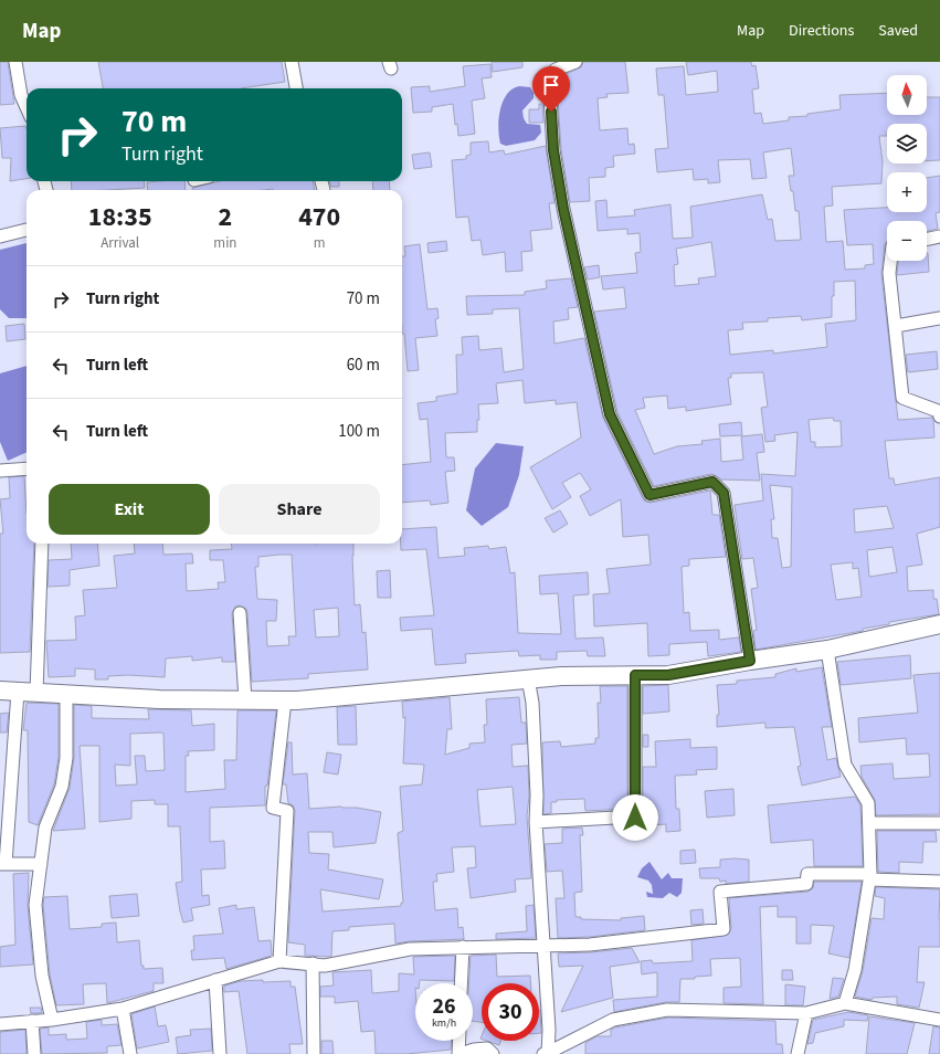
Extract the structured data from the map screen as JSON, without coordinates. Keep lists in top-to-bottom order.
{
  "north": "top",
  "page": {
    "header": "Map",
    "nav": ["Map", "Directions", "Saved"],
    "map_buttons": ["+", "−"],
    "turn": ["70 m", "Turn right"],
    "eta": [
      "18:35",
      "Arrival",
      "2",
      "min",
      "470",
      "m"
    ],
    "list": [
      {
        "name": "Turn right",
        "value": "70 m"
      },
      {
        "name": "Turn left",
        "value": "60 m"
      },
      {
        "name": "Turn left",
        "value": "100 m"
      }
    ],
    "buttons": ["Exit", "Share"],
    "speed": "26 km/h",
    "limit": "30"
  }
}
